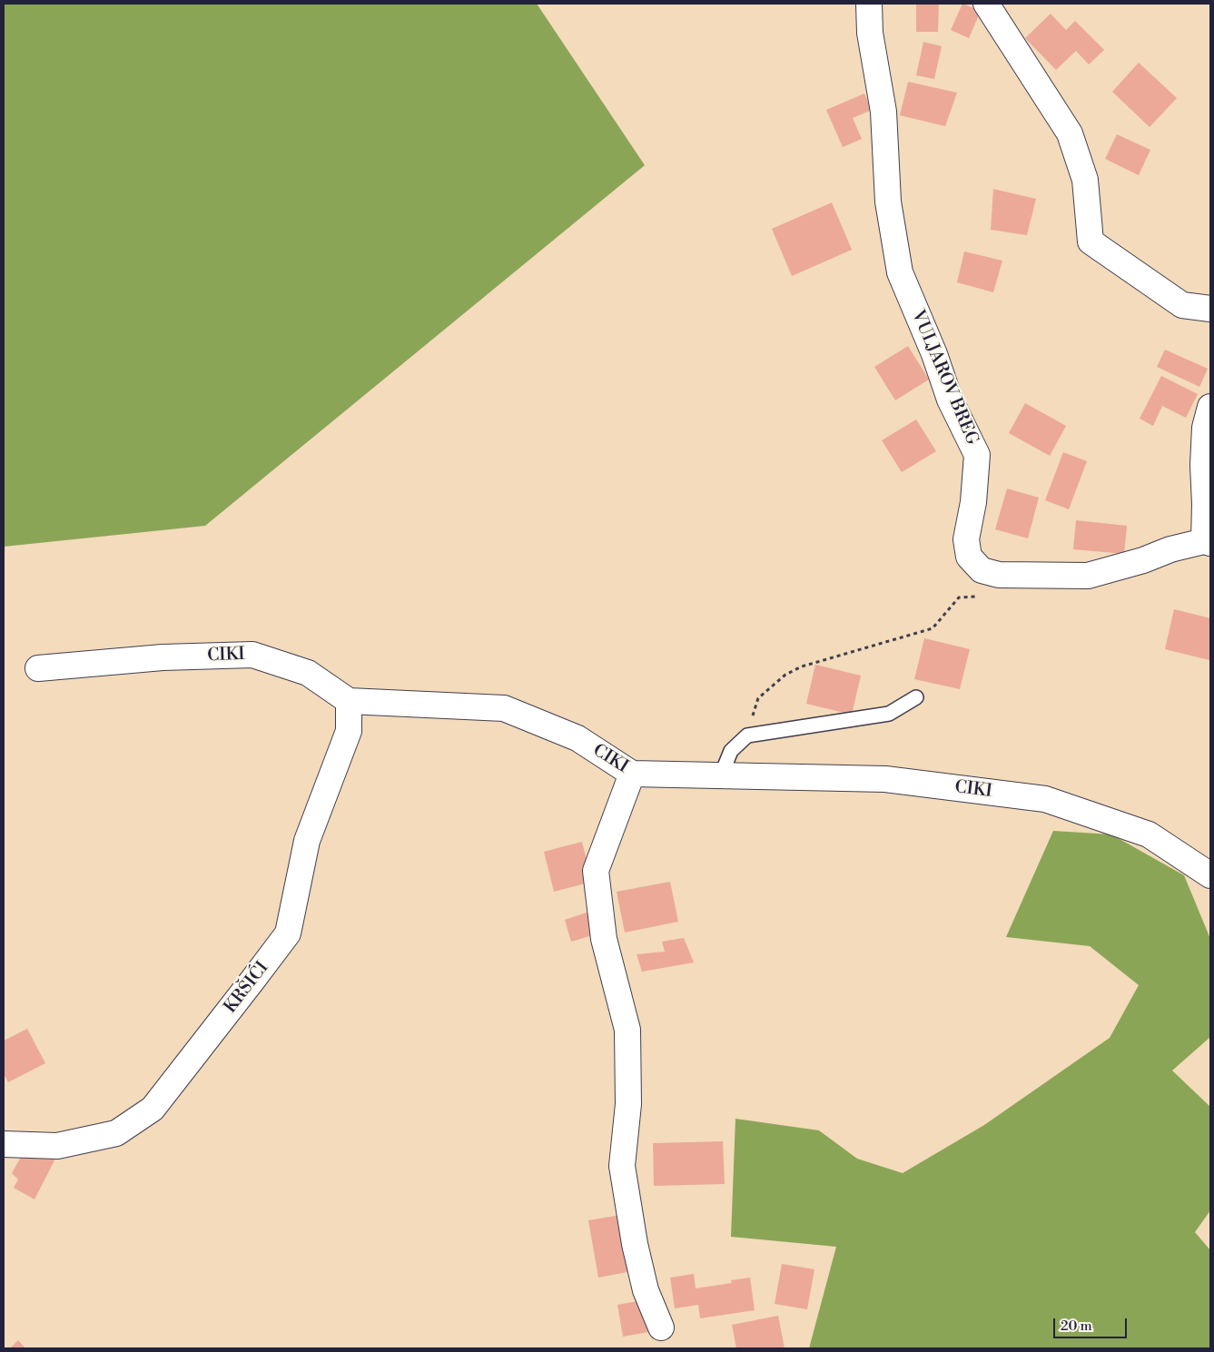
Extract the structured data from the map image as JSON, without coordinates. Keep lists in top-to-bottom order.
{
  "streets": {
    "street": ["VULJAROV BREG", "CIKI", "KRŠIĆI"]
  },
  "crossings": [
    ["CIKI", "KRŠIĆI"]
  ],
  "scale_bar": "20 m"
}
